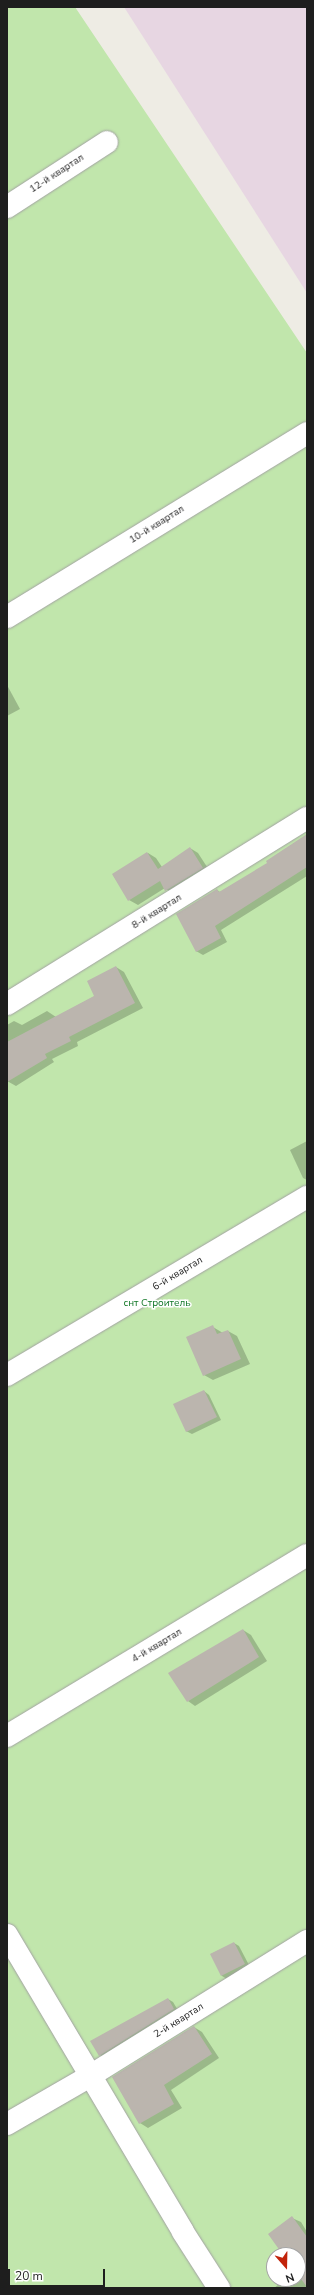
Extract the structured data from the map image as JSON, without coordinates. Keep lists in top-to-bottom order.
{
  "streets": {
    "street": [
      "12-й квартал",
      "10-й квартал",
      "8-й квартал",
      "6-й квартал",
      "4-й квартал",
      "2-й квартал"
    ]
  },
  "parks": ["снт Строитель"],
  "scale_bar": "20 m",
  "north": "bottom"
}
